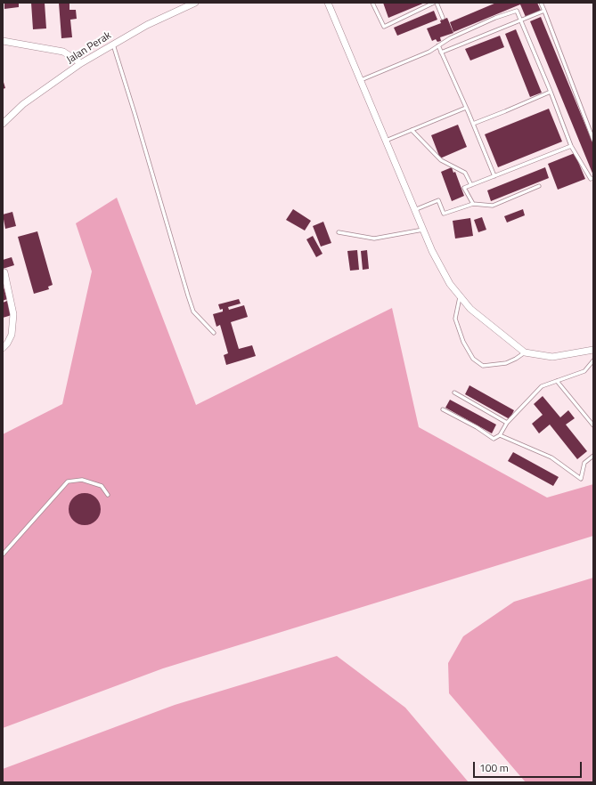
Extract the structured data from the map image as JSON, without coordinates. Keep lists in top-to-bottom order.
{
  "streets": {
    "street": ["Jalan Perak"]
  },
  "scale_bar": "100 m"
}
